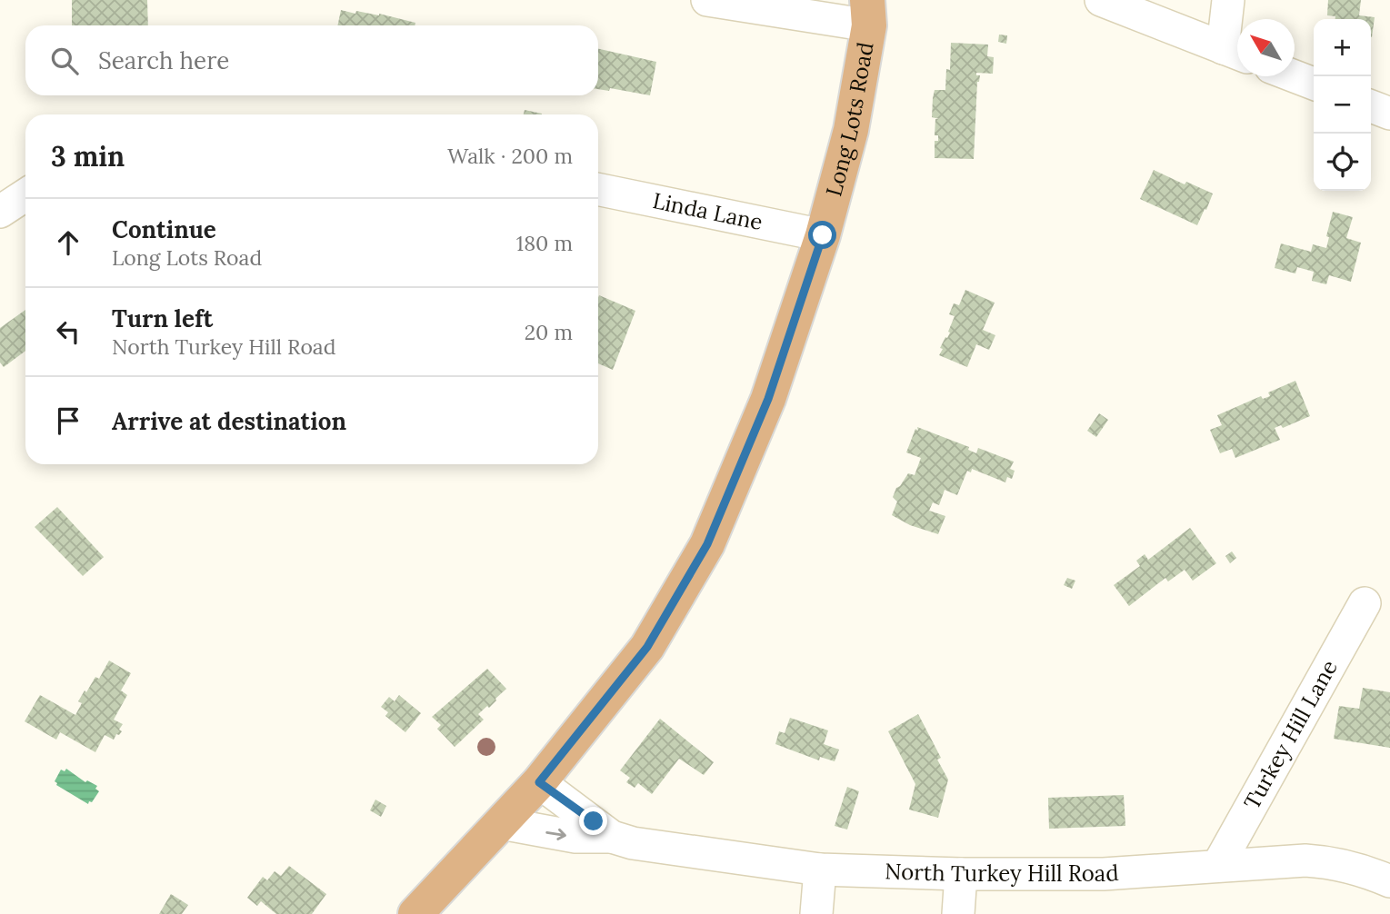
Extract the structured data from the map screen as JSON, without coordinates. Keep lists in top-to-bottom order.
{
  "streets": {
    "main road": ["Long Lots Road"],
    "street": ["Linda Lane", "Turkey Hill Lane", "North Turkey Hill Road"]
  },
  "crossings": [
    ["Long Lots Road", "Linda Lane"],
    ["Long Lots Road", "North Turkey Hill Road"],
    ["Turkey Hill Lane", "North Turkey Hill Road"]
  ],
  "north": "top left",
  "page": {
    "map_buttons": ["+", "−"],
    "search": "Search here",
    "heading": ["3 min", "Walk · 200 m"],
    "list": [
      ["Continue", "Long Lots Road", "180 m"],
      ["Turn left", "North Turkey Hill Road", "20 m"],
      "Arrive at destination"
    ]
  }
}
